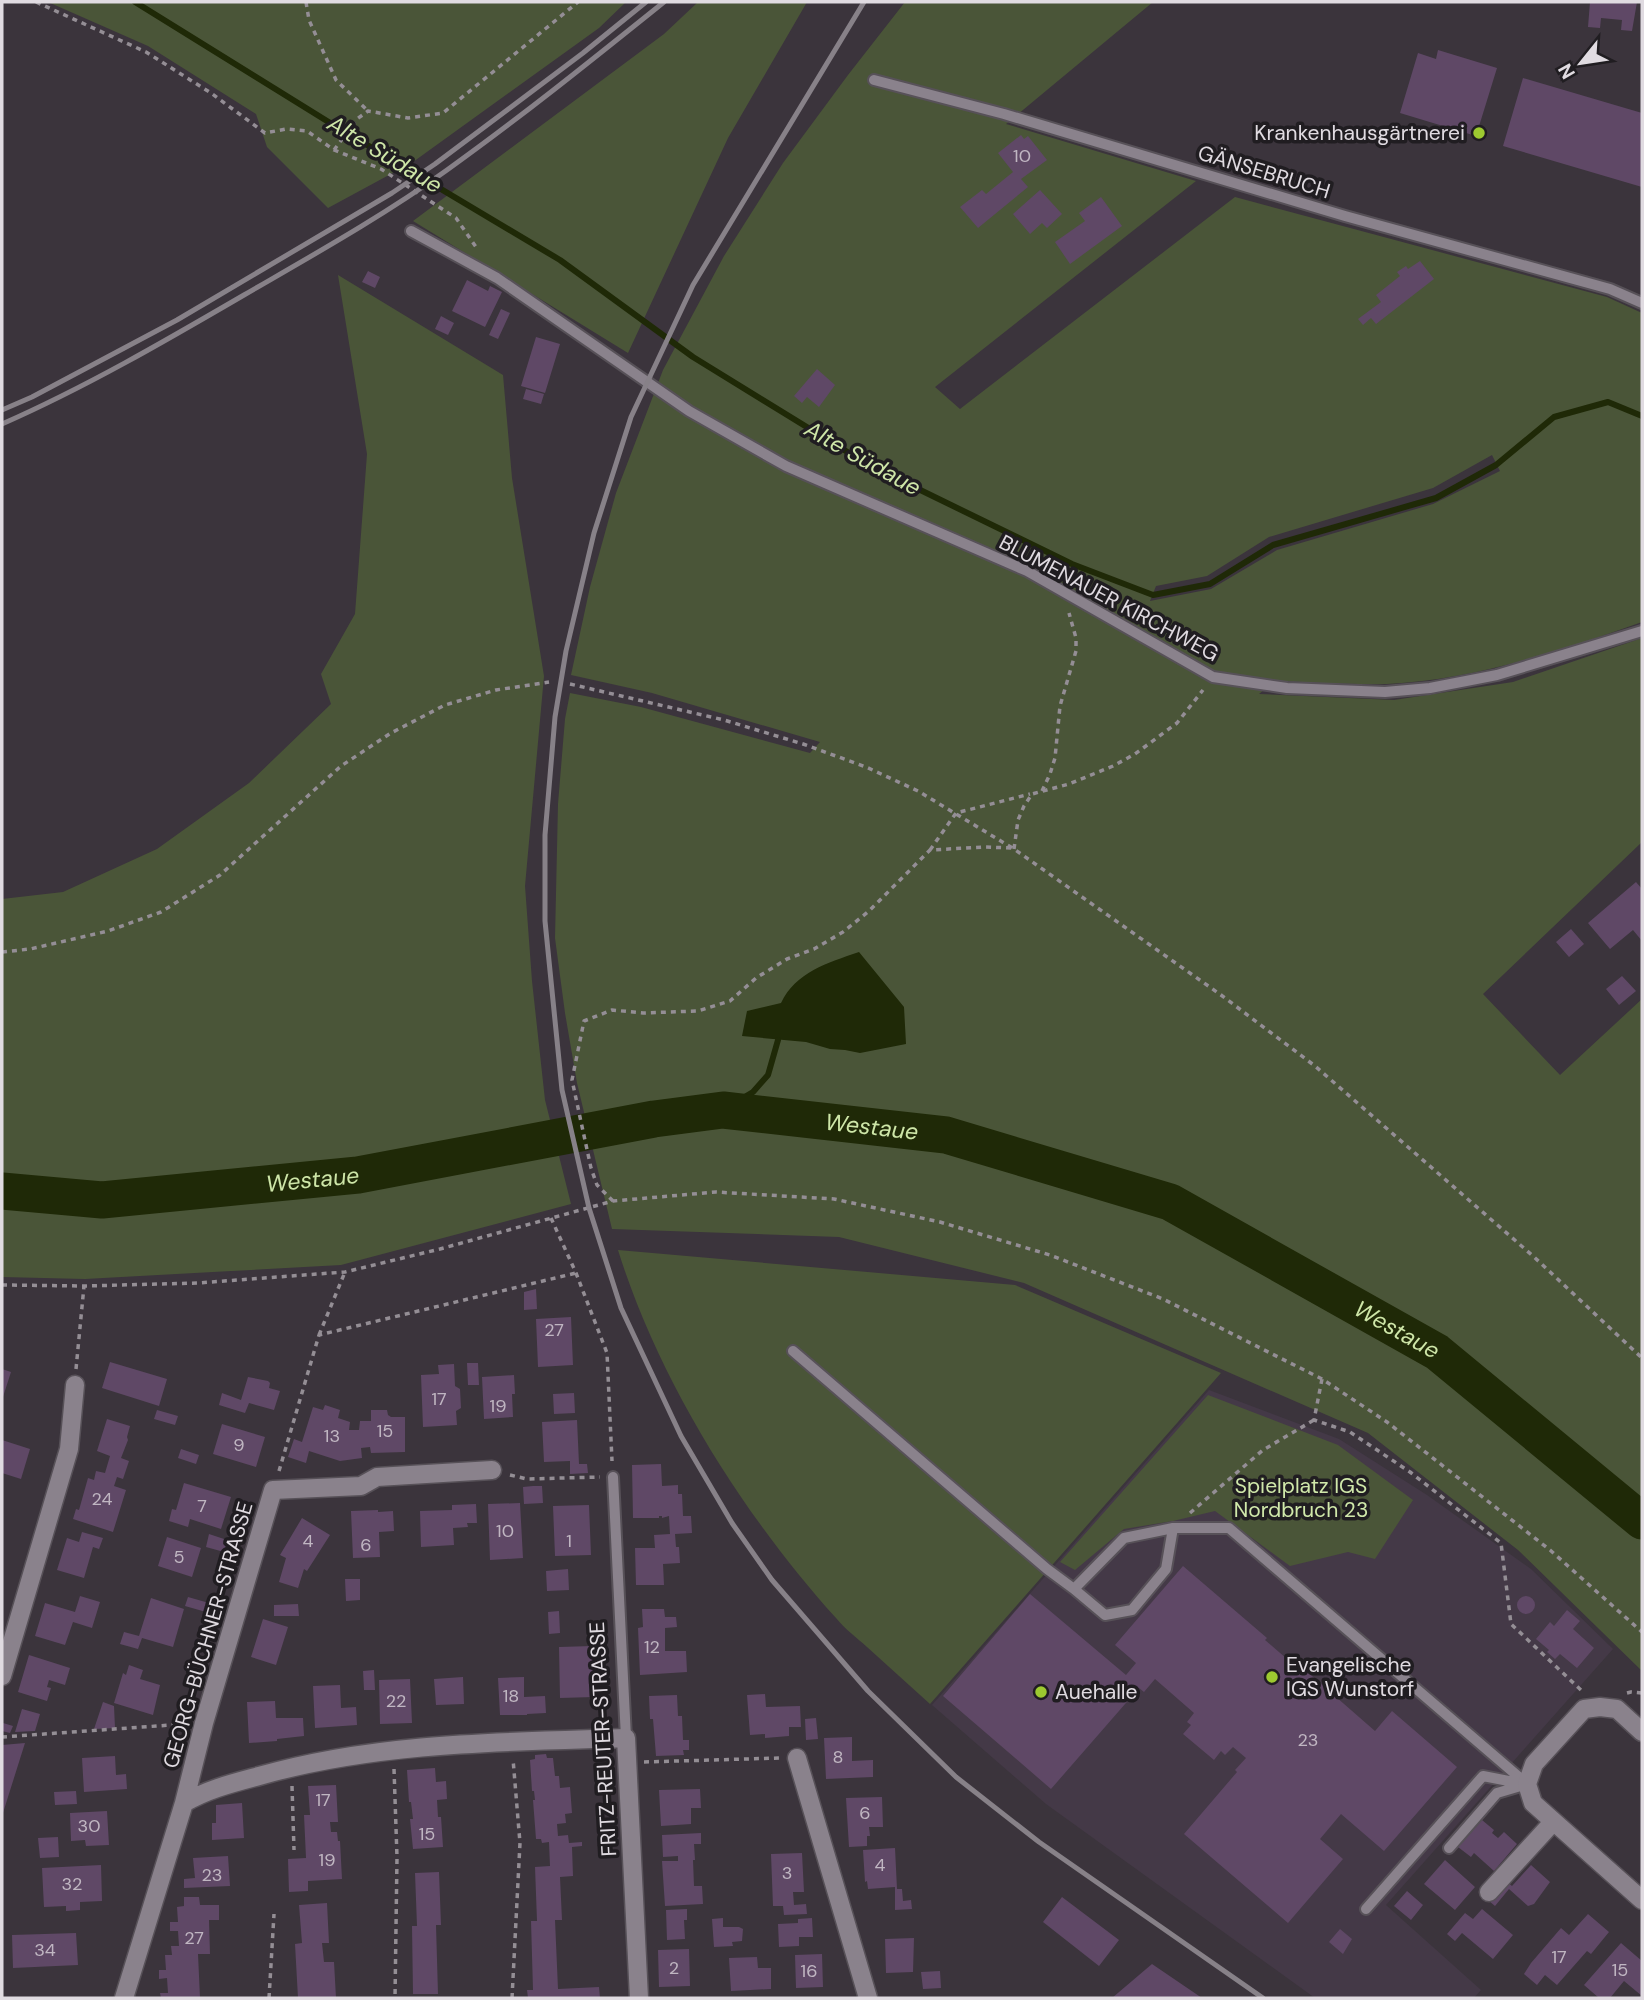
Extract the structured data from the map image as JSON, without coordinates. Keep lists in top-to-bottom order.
{
  "streets": {
    "street": ["GEORG-BÜCHNER-STRASSE", "FRITZ-REUTER-STRASSE"],
    "lane": ["GÄNSEBRUCH", "BLUMENAUER KIRCHWEG"]
  },
  "water": ["Alte Südaue", "Westaue"],
  "parks": ["Spielplatz IGS Nordbruch 23"],
  "places": ["Krankenhausgärtnerei", "Evangelische IGS Wunstorf", "Auehalle"],
  "house_numbers": [
    "10",
    "27",
    "17",
    "19",
    "15",
    "13",
    "9",
    "24",
    "7",
    "10",
    "4",
    "1",
    "6",
    "5",
    "12",
    "18",
    "22",
    "23",
    "8",
    "17",
    "6",
    "30",
    "15",
    "19",
    "4",
    "3",
    "23",
    "32",
    "27",
    "34",
    "17",
    "2",
    "15",
    "16"
  ],
  "north": "bottom left"
}
